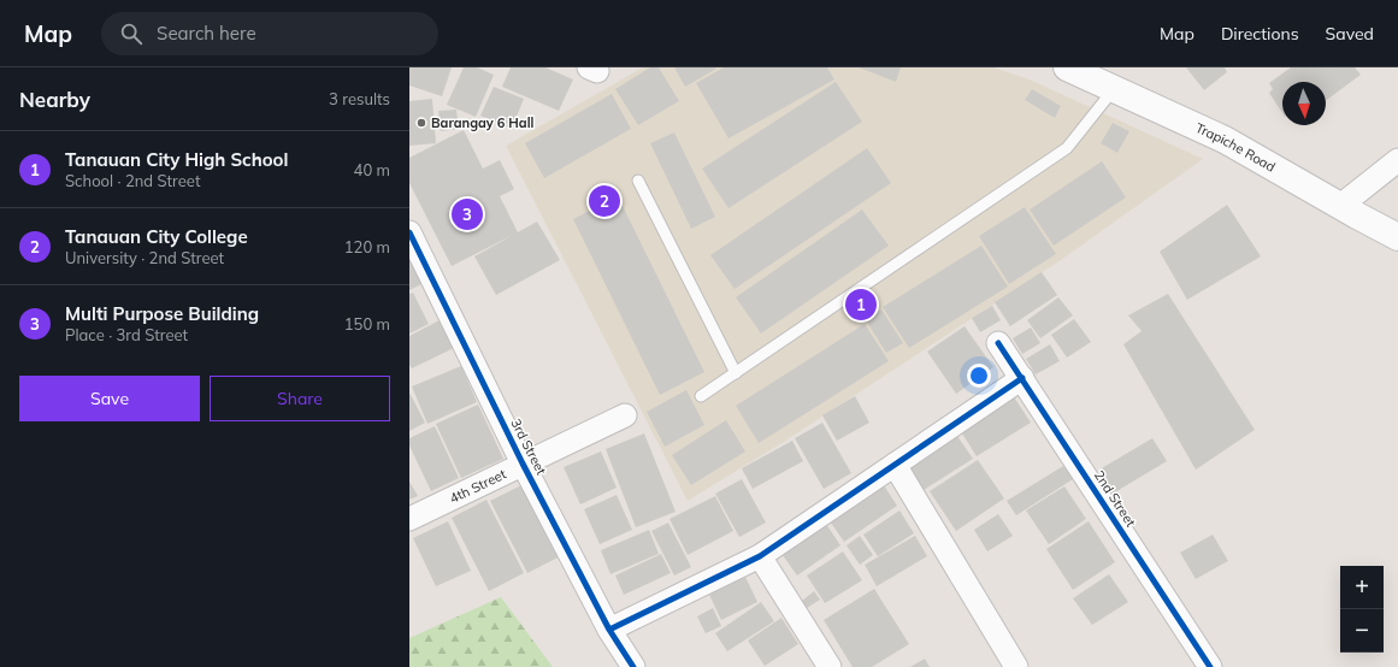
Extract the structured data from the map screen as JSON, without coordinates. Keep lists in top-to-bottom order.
{
  "streets": {
    "street": [
      "Trapiche Road",
      "3rd Street",
      "4th Street",
      "2nd Street"
    ]
  },
  "crossings": [
    ["3rd Street", "4th Street"]
  ],
  "places": ["Barangay 6 Hall"],
  "north": "bottom",
  "page": {
    "header": "Map",
    "search": "Search here",
    "nav": ["Map", "Directions", "Saved"],
    "heading": ["Nearby", "3 results"],
    "list": [
      {
        "mark": "1",
        "name": "Tanauan City High School",
        "note": "School · 2nd Street",
        "value": "40 m"
      },
      {
        "mark": "2",
        "name": "Tanauan City College",
        "note": "University · 2nd Street",
        "value": "120 m"
      },
      {
        "mark": "3",
        "name": "Multi Purpose Building",
        "note": "Place · 3rd Street",
        "value": "150 m"
      }
    ],
    "pins": ["2", "3", "1"],
    "buttons": ["Save", "Share"],
    "map_buttons": ["+", "−"]
  }
}
